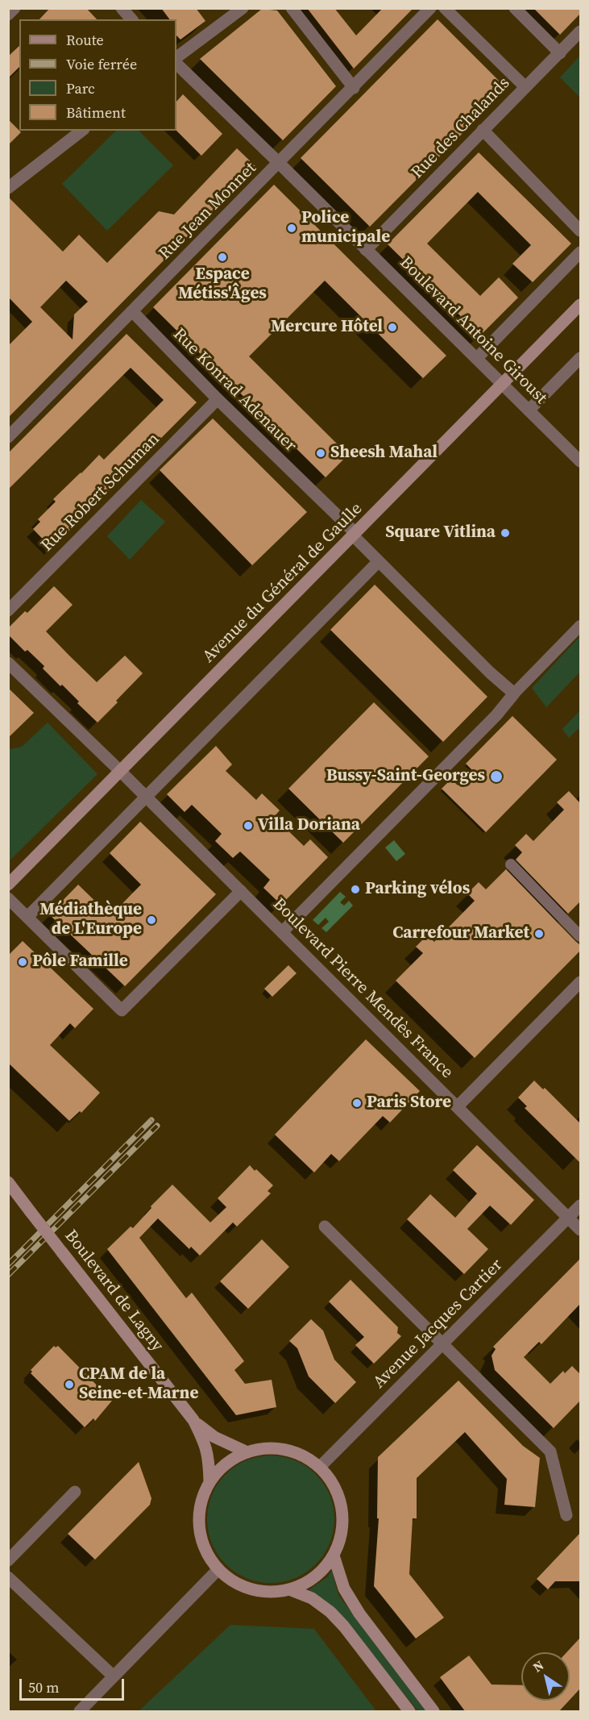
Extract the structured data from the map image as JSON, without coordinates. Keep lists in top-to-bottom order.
{
  "streets": {
    "main road": ["Avenue du Général de Gaulle", "Boulevard de Lagny"],
    "street": [
      "Rue des Chalands",
      "Rue Jean Monnet",
      "Boulevard Antoine Giroust",
      "Rue Konrad Adenauer",
      "Rue Robert Schuman",
      "Boulevard Pierre Mendès France",
      "Avenue Jacques Cartier"
    ]
  },
  "crossings": [
    ["Rue des Chalands", "Boulevard Antoine Giroust"],
    ["Rue Jean Monnet", "Boulevard Antoine Giroust"],
    ["Rue Jean Monnet", "Rue Konrad Adenauer"],
    ["Boulevard Antoine Giroust", "Avenue du Général de Gaulle"],
    ["Rue Konrad Adenauer", "Rue Robert Schuman"],
    ["Rue Konrad Adenauer", "Avenue du Général de Gaulle"],
    ["Avenue du Général de Gaulle", "Boulevard Pierre Mendès France"],
    ["Boulevard Pierre Mendès France", "Avenue Jacques Cartier"],
    ["Boulevard de Lagny", "Avenue Jacques Cartier"]
  ],
  "places": [
    "Police municipale",
    "Espace Métiss'Âges",
    "Mercure Hôtel",
    "Sheesh Mahal",
    "Square Vitlina",
    "Bussy-Saint-Georges",
    "Villa Doriana",
    "Parking vélos",
    "Médiathèque de L'Europe",
    "Carrefour Market",
    "Pôle Famille",
    "Paris Store",
    "CPAM de la Seine-et-Marne"
  ],
  "legend": [
    "Route",
    "Voie ferrée",
    "Parc",
    "Bâtiment"
  ],
  "scale_bar": "50 m",
  "north": "top left"
}
